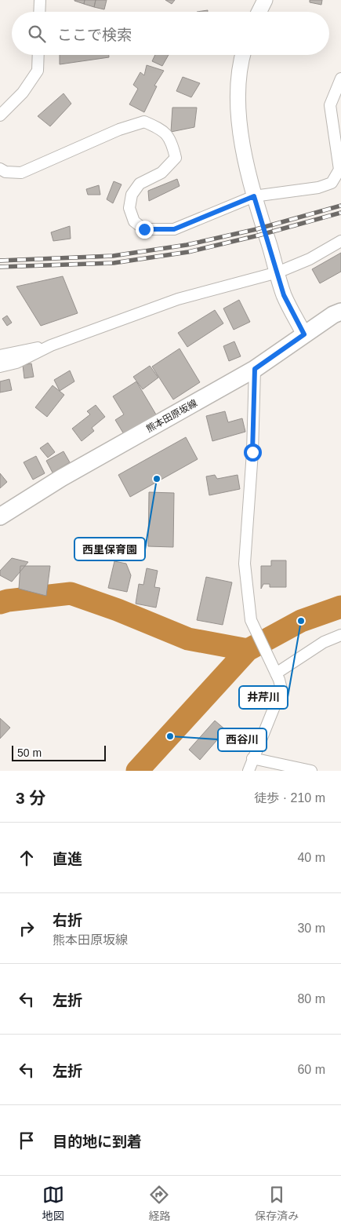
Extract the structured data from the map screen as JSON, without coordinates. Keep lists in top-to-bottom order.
{
  "streets": {
    "main road": ["熊本田原坂線"]
  },
  "places": ["西里保育園", "井芹川", "西谷川"],
  "scale_bar": "50 m",
  "page": {
    "search": "ここで検索",
    "scale": "50 m",
    "heading": ["3 分", "徒歩 · 210 m"],
    "list": [
      ["直進", "40 m"],
      ["右折", "熊本田原坂線", "30 m"],
      ["左折", "80 m"],
      ["左折", "60 m"],
      "目的地に到着"
    ],
    "nav": ["地図", "経路", "保存済み"]
  }
}
